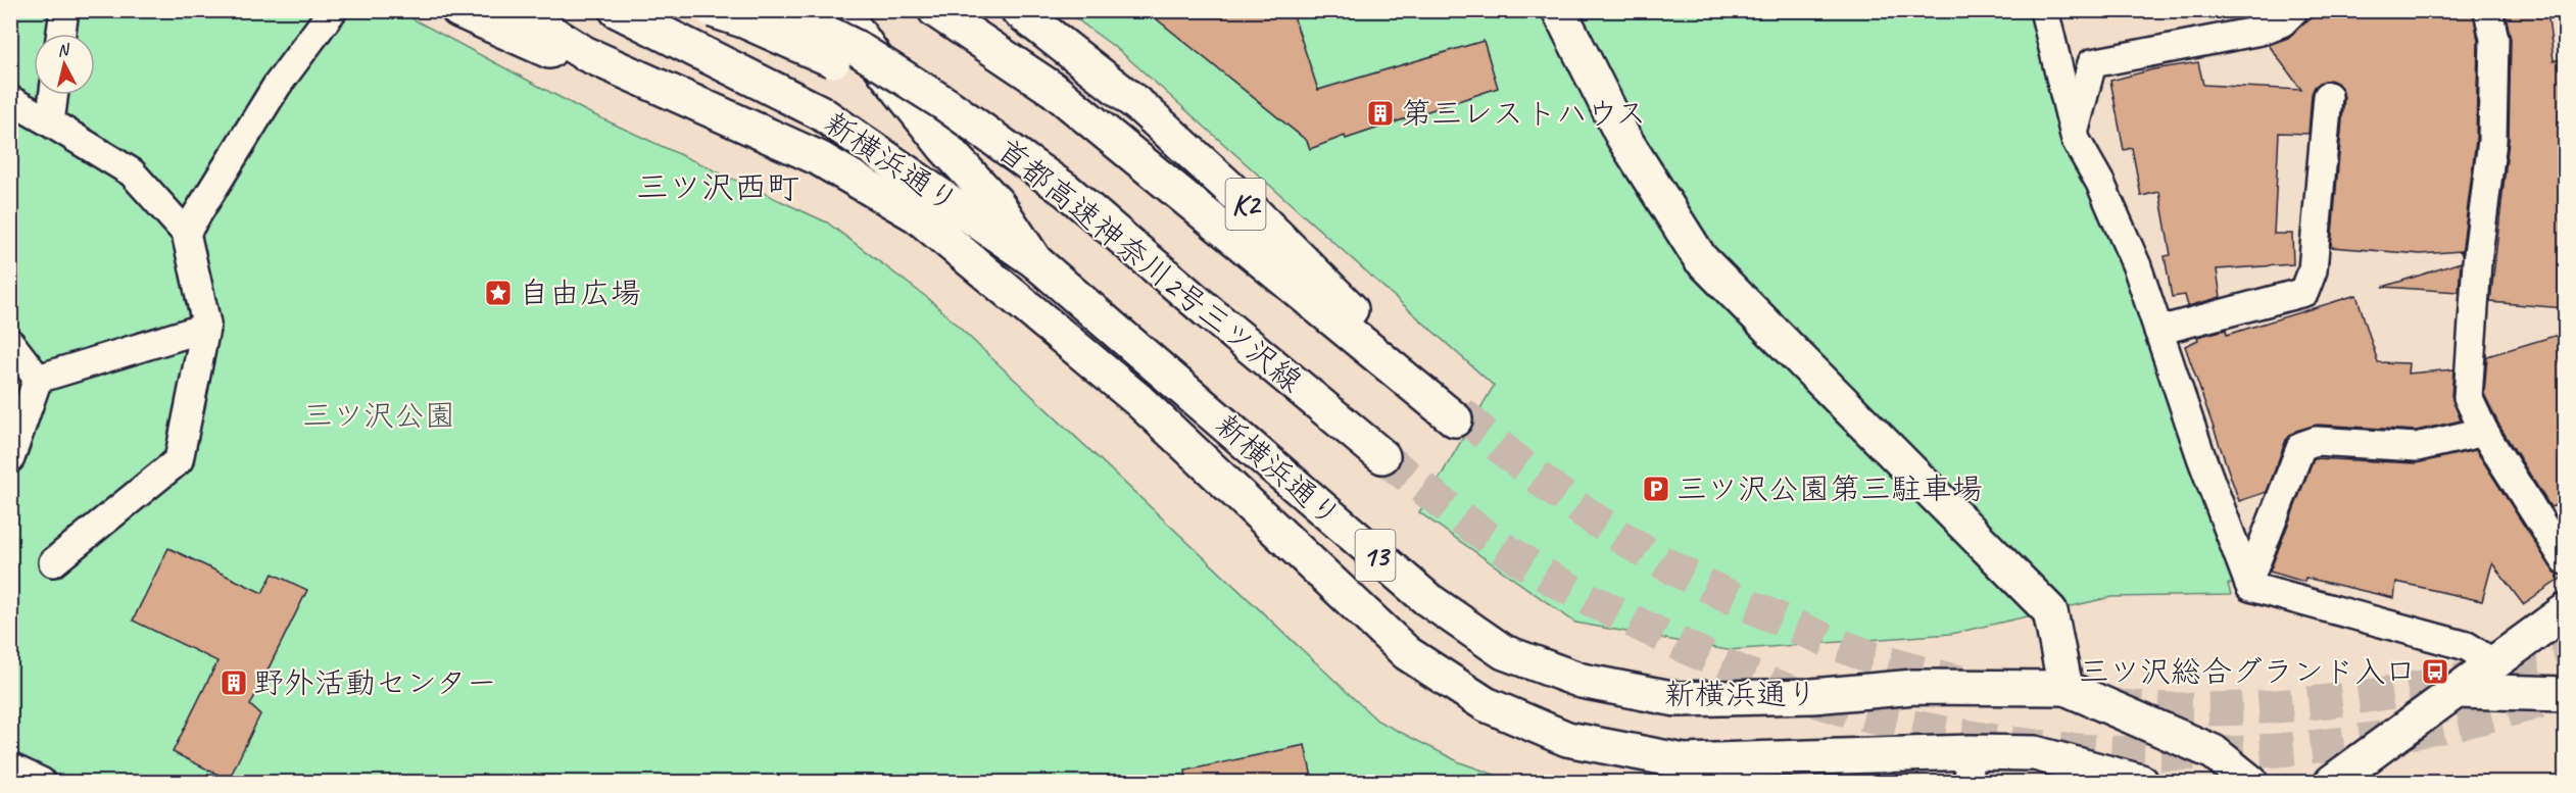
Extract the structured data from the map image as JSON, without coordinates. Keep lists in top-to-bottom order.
{
  "streets": {
    "main road": [
      "新横浜通り",
      "K2",
      "首都高速神奈川2号三ツ沢線",
      "13"
    ]
  },
  "districts": ["三ツ沢西町"],
  "parks": ["三ツ沢公園"],
  "places": {
    "building": ["第三レストハウス", "野外活動センター"],
    "place": ["自由広場"],
    "parking": ["三ツ沢公園第三駐車場"],
    "bus stop": ["三ツ沢総合グランド入口"]
  },
  "north": "top"
}
